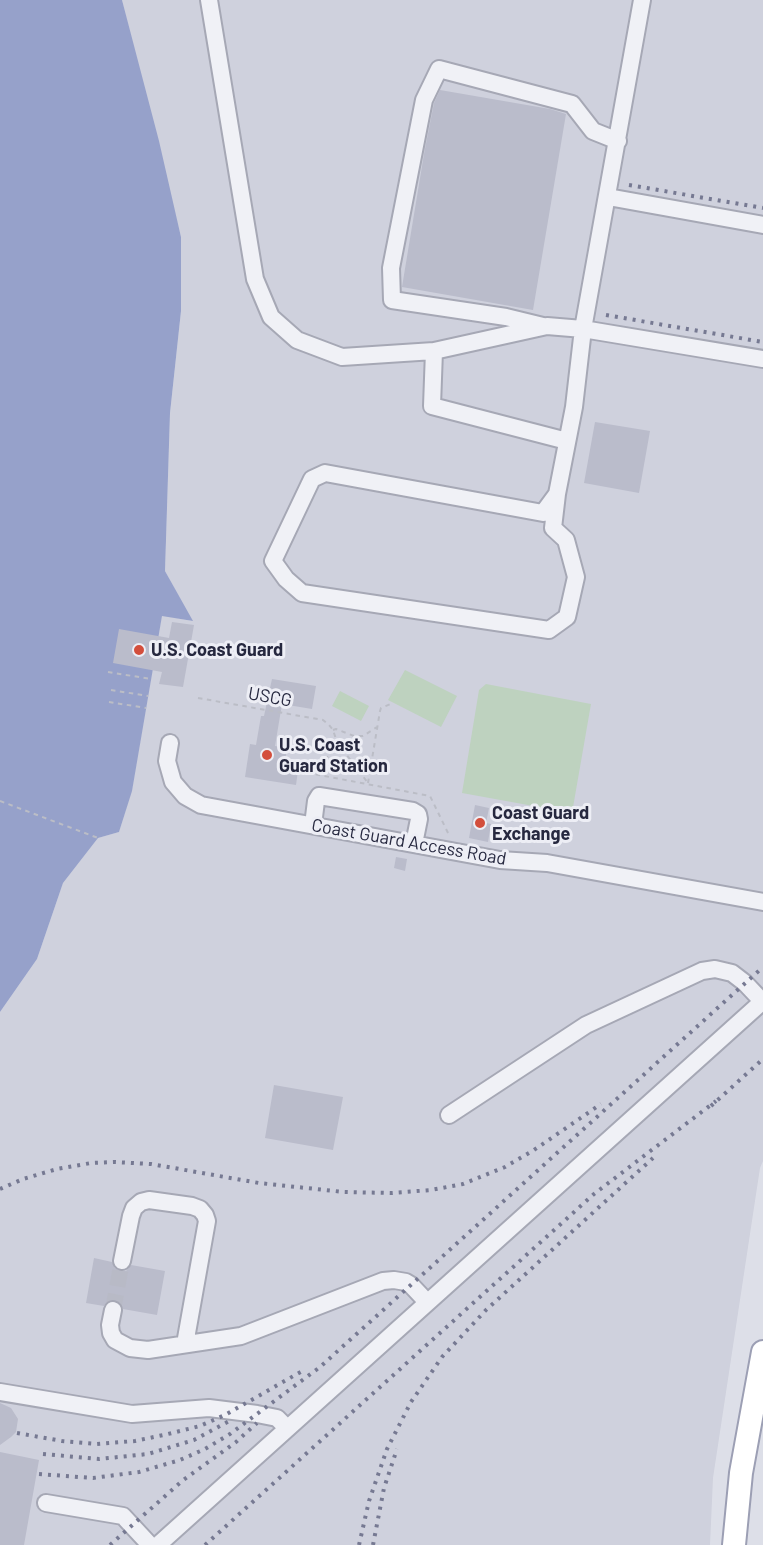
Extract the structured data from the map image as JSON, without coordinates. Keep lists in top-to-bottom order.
{
  "streets": {
    "street": ["Coast Guard Access Road"],
    "path": ["USCG"]
  },
  "places": ["U.S. Coast Guard", "U.S. Coast Guard Station", "Coast Guard Exchange"]
}
